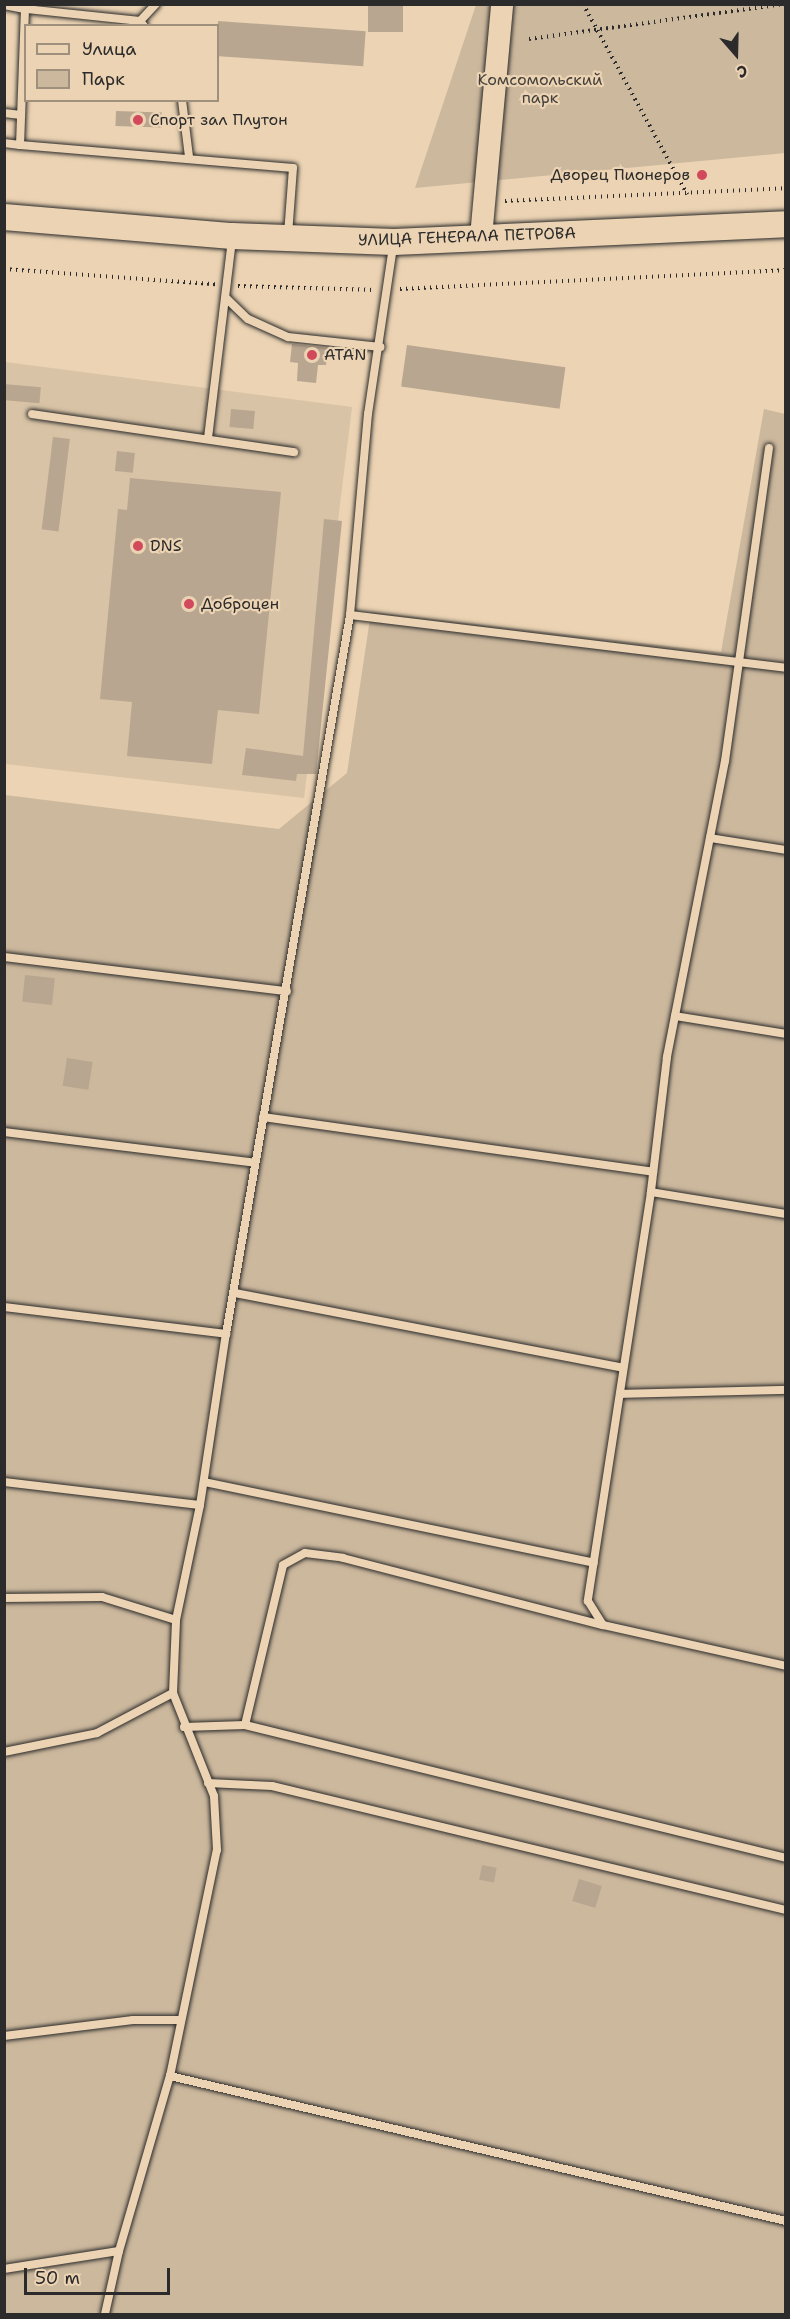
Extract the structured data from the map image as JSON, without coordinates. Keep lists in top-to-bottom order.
{
  "streets": {
    "main road": ["УЛИЦА ГЕНЕРАЛА ПЕТРОВА"]
  },
  "parks": ["Комсомольский парк"],
  "places": [
    "Спорт зал Плутон",
    "Дворец Пионеров",
    "ATAN",
    "DNS",
    "Доброцен"
  ],
  "legend": ["Улица", "Парк"],
  "scale_bar": "50 m",
  "north": "bottom"
}
